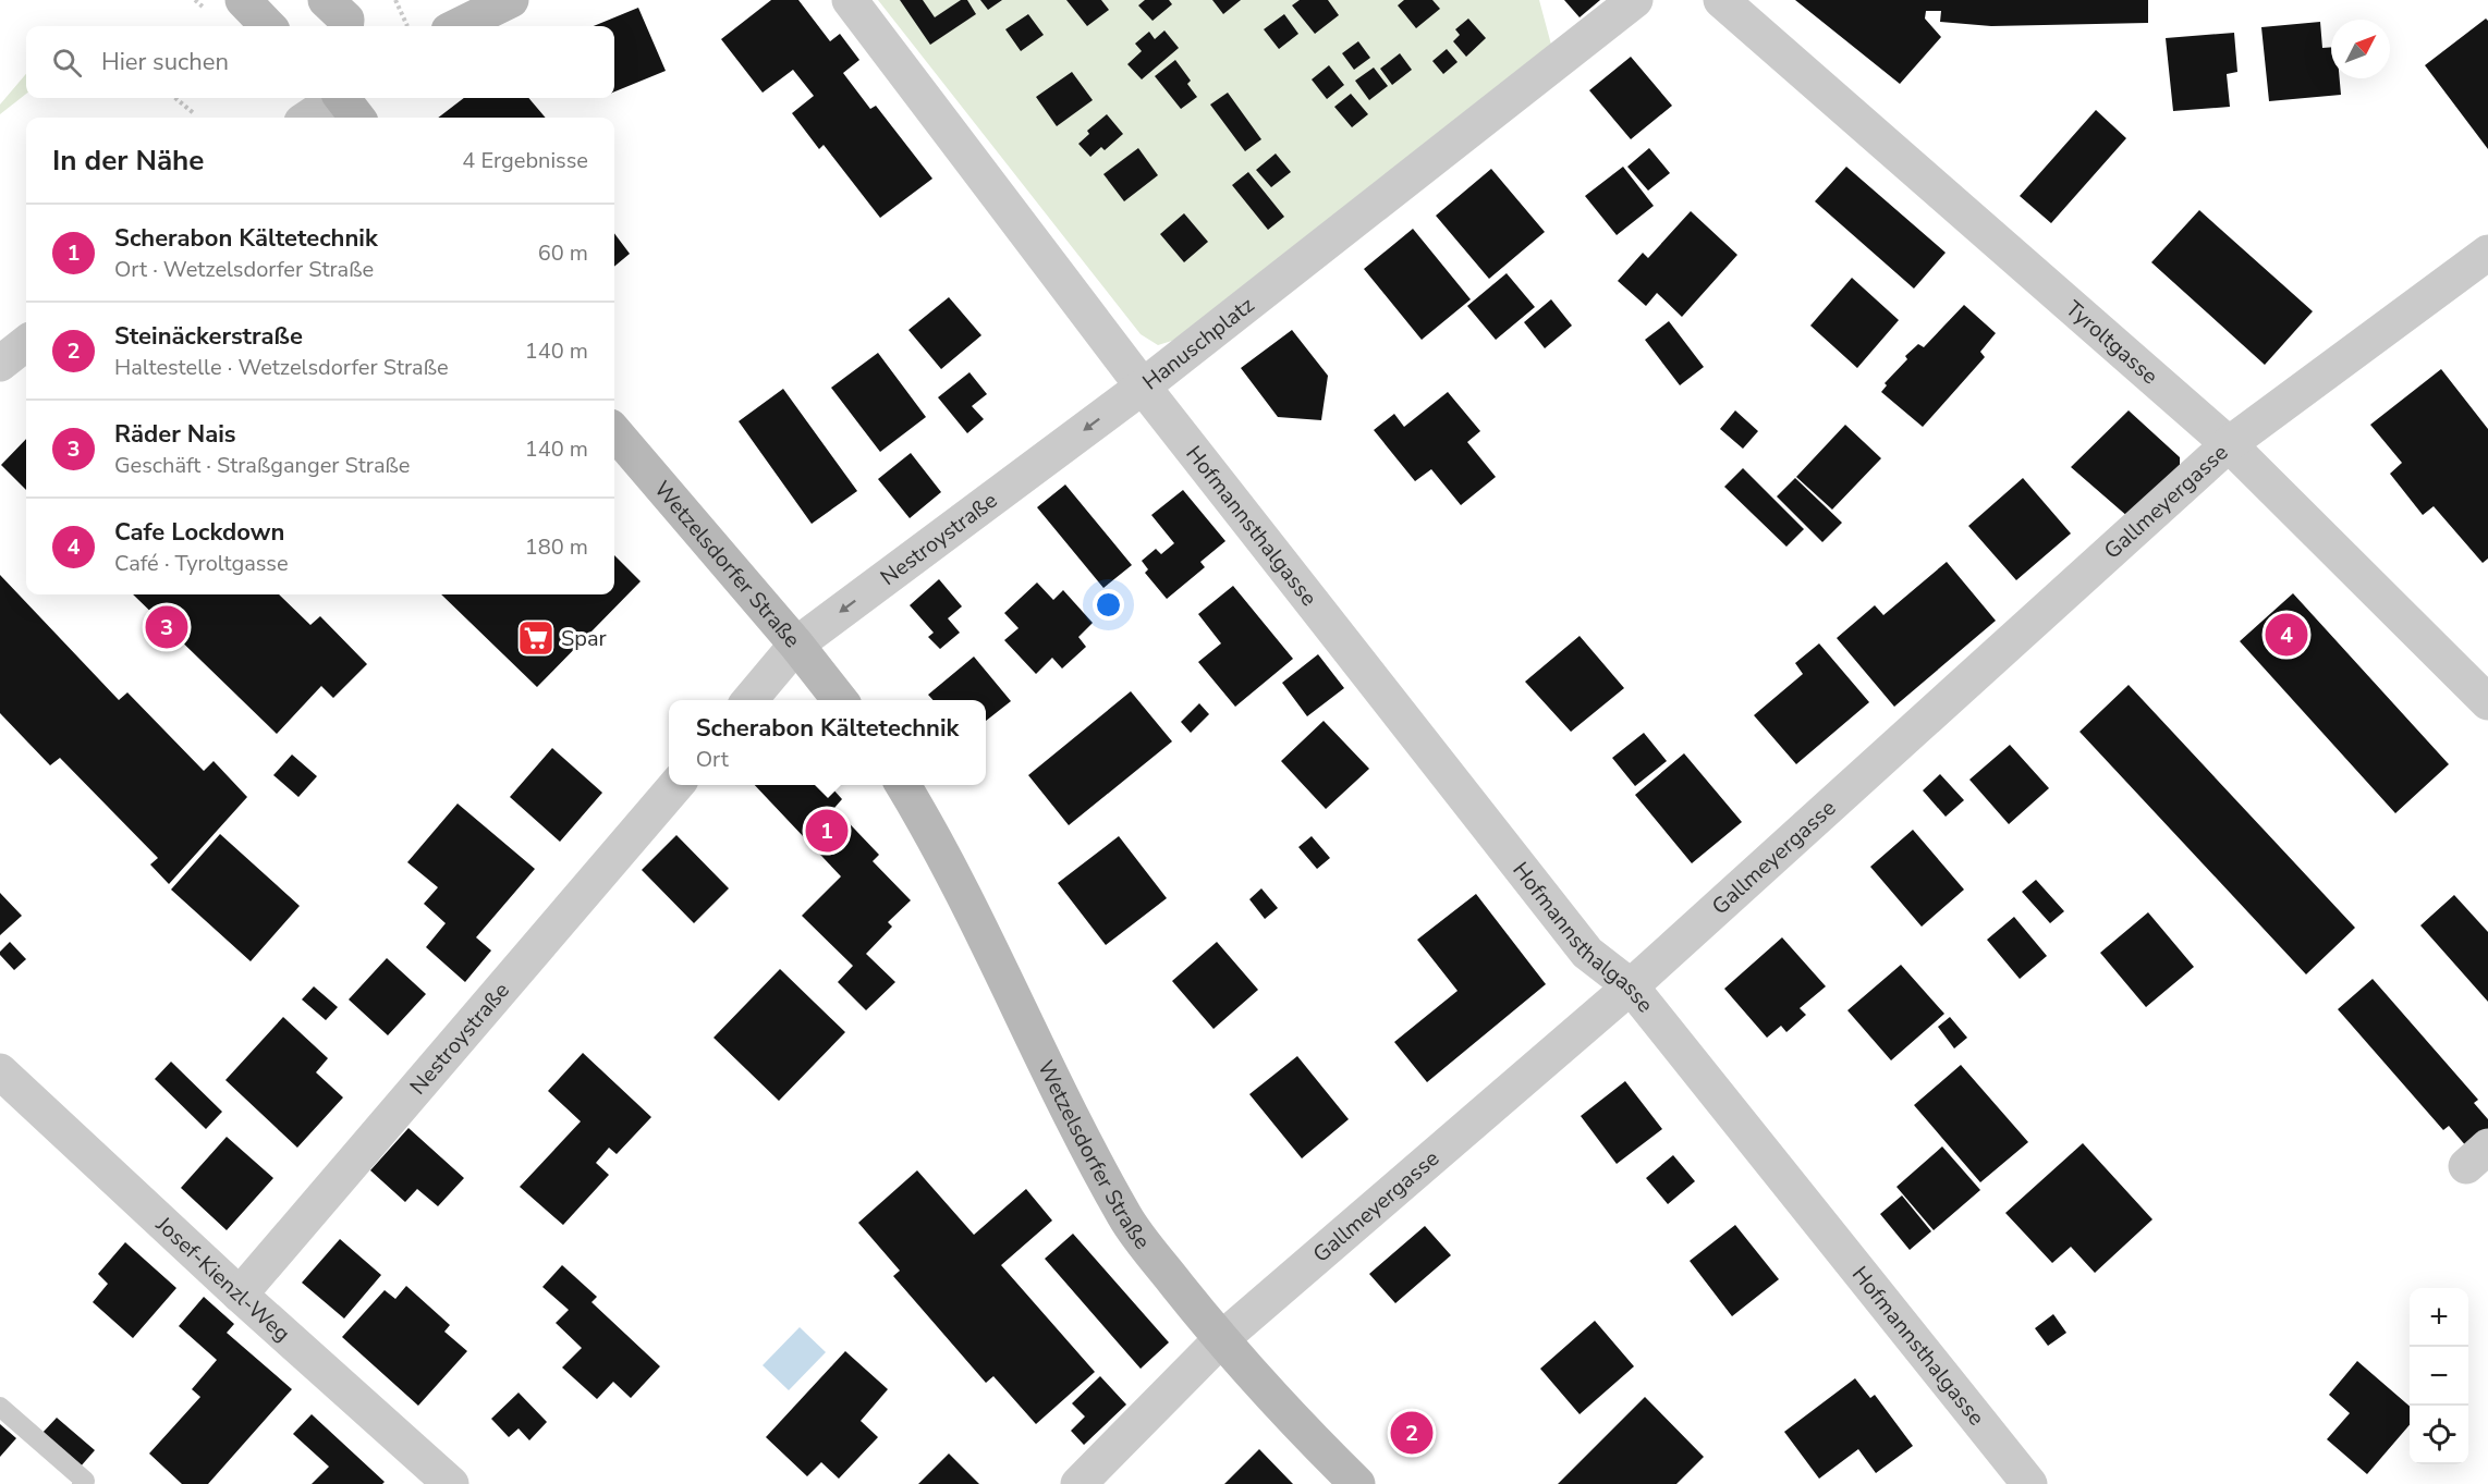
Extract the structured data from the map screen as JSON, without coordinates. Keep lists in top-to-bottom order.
{
  "streets": {
    "main road": ["Wetzelsdorfer Straße"],
    "street": [
      "Hanuschplatz",
      "Tyroltgasse",
      "Gallmeyergasse",
      "Hofmannsthalgasse",
      "Nestroystraße",
      "Josef-Kienzl-Weg"
    ]
  },
  "crossings": [
    ["Hanuschplatz", "Hofmannsthalgasse"],
    ["Hanuschplatz", "Nestroystraße"],
    ["Tyroltgasse", "Gallmeyergasse"],
    ["Gallmeyergasse", "Hofmannsthalgasse"],
    ["Gallmeyergasse", "Wetzelsdorfer Straße"],
    ["Hofmannsthalgasse", "Nestroystraße"],
    ["Nestroystraße", "Wetzelsdorfer Straße"],
    ["Nestroystraße", "Josef-Kienzl-Weg"]
  ],
  "one_way": ["Nestroystraße"],
  "places": {
    "supermarket": ["Spar"]
  },
  "north": "top right",
  "page": {
    "search": "Hier suchen",
    "heading": ["In der Nähe", "4 Ergebnisse"],
    "list": [
      {
        "mark": "1",
        "name": "Scherabon Kältetechnik",
        "note": "Ort · Wetzelsdorfer Straße",
        "value": "60 m"
      },
      {
        "mark": "2",
        "name": "Steinäckerstraße",
        "note": "Haltestelle · Wetzelsdorfer Straße",
        "value": "140 m"
      },
      {
        "mark": "3",
        "name": "Räder Nais",
        "note": "Geschäft · Straßganger Straße",
        "value": "140 m"
      },
      {
        "mark": "4",
        "name": "Cafe Lockdown",
        "note": "Café · Tyroltgasse",
        "value": "180 m"
      }
    ],
    "pins": [
      "3",
      "4",
      "1",
      "2"
    ],
    "popup": ["Scherabon Kältetechnik", "Ort"],
    "map_buttons": ["+", "−"]
  }
}
